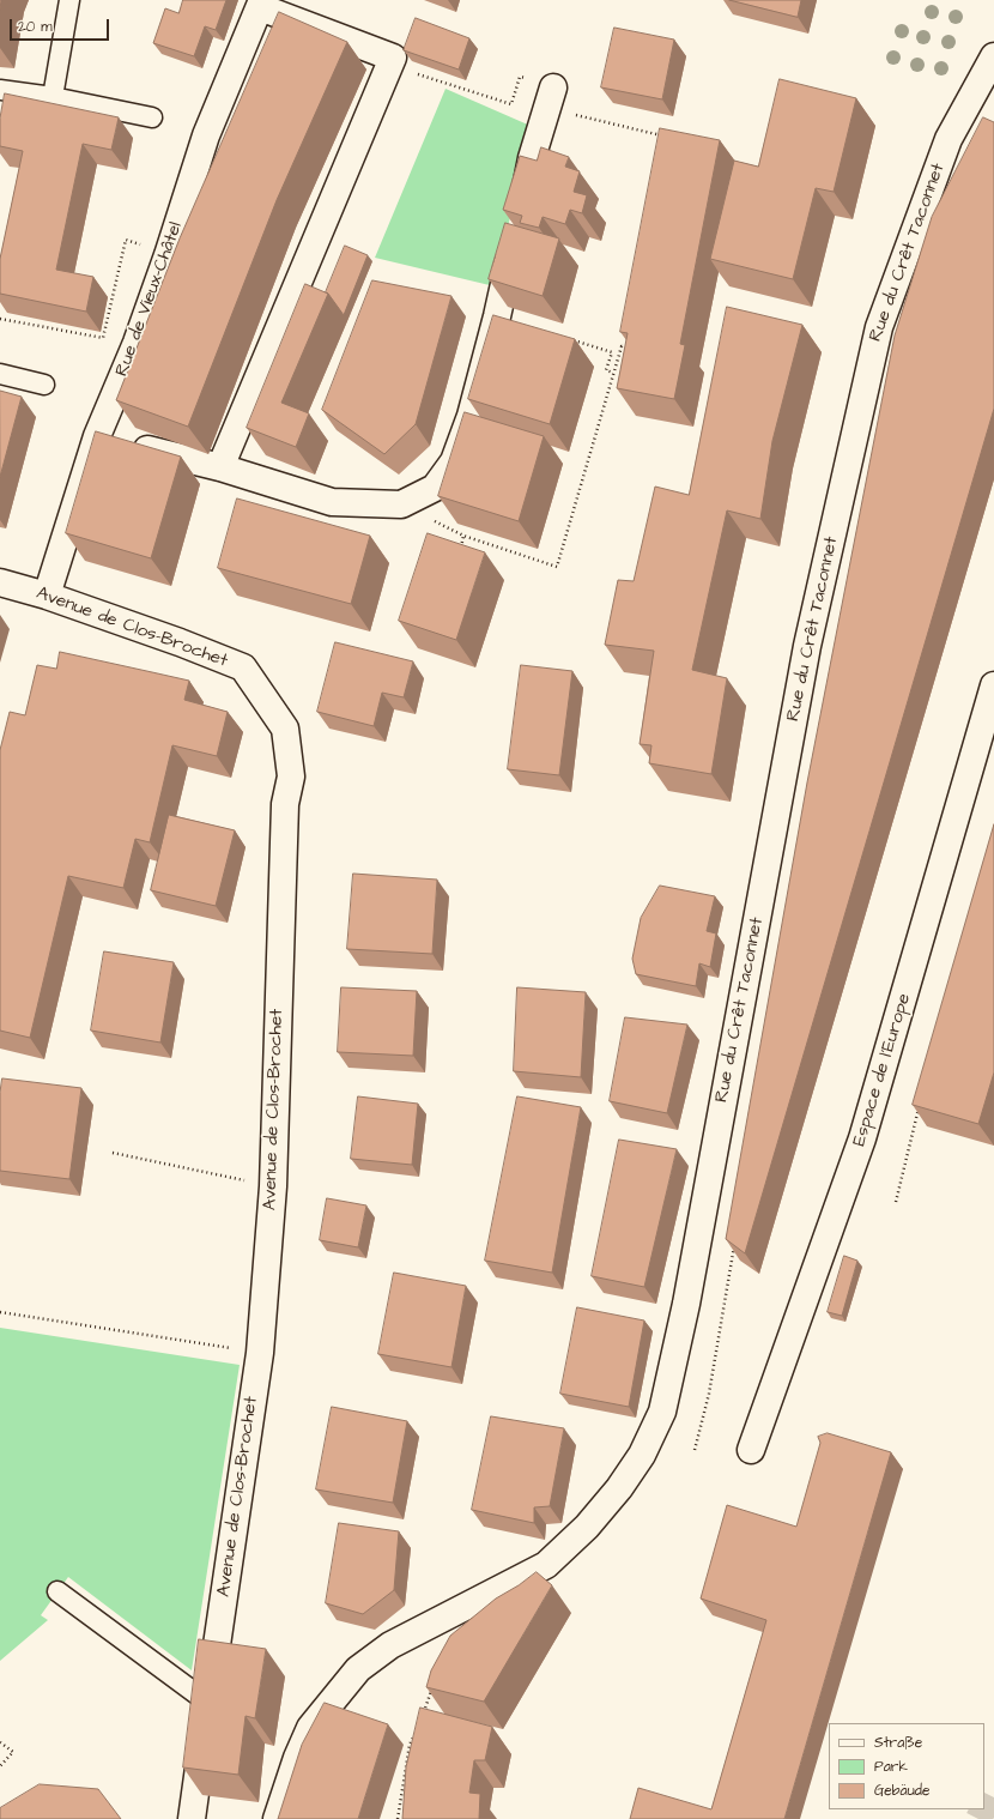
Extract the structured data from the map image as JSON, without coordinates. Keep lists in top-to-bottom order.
{
  "streets": {
    "street": [
      "Rue du Crêt Taconnet",
      "Rue de Vieux-Châtel",
      "Avenue de Clos-Brochet",
      "Espace de l'Europe"
    ]
  },
  "crossings": [
    ["Rue de Vieux-Châtel", "Avenue de Clos-Brochet"]
  ],
  "legend": ["Straße", "Park", "Gebäude"],
  "scale_bar": "20 m"
}
